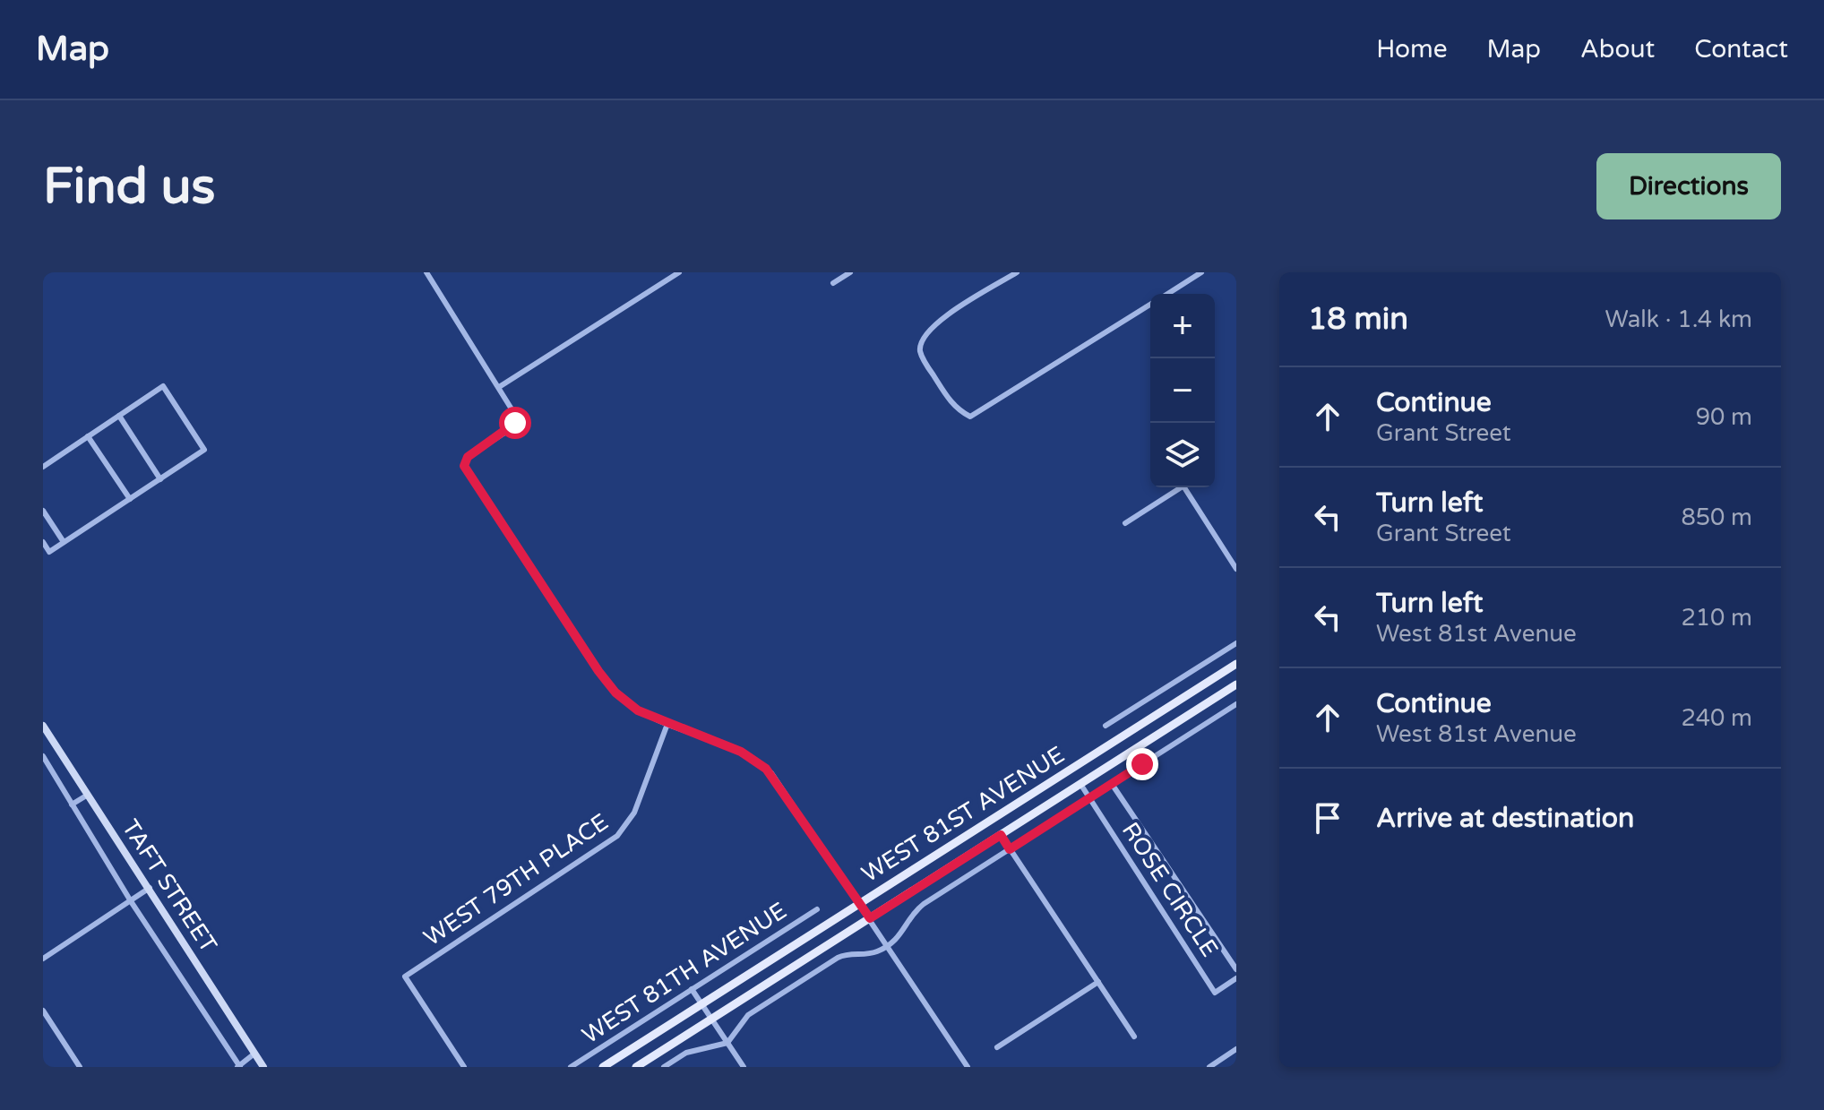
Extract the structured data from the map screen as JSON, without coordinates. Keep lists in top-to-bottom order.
{
  "streets": {
    "main road": ["WEST 81ST AVENUE", "TAFT STREET"],
    "street": ["WEST 79TH PLACE", "ROSE CIRCLE", "WEST 81TH AVENUE"]
  },
  "crossings": [
    ["WEST 81ST AVENUE", "ROSE CIRCLE"]
  ],
  "page": {
    "header": "Map",
    "nav": [
      "Home",
      "Map",
      "About",
      "Contact"
    ],
    "buttons": "Directions",
    "title": "Find us",
    "heading": ["18 min", "Walk · 1.4 km"],
    "map_buttons": ["+", "−"],
    "list": [
      ["Continue", "Grant Street", "90 m"],
      ["Turn left", "Grant Street", "850 m"],
      ["Turn left", "West 81st Avenue", "210 m"],
      ["Continue", "West 81st Avenue", "240 m"],
      "Arrive at destination"
    ]
  }
}
